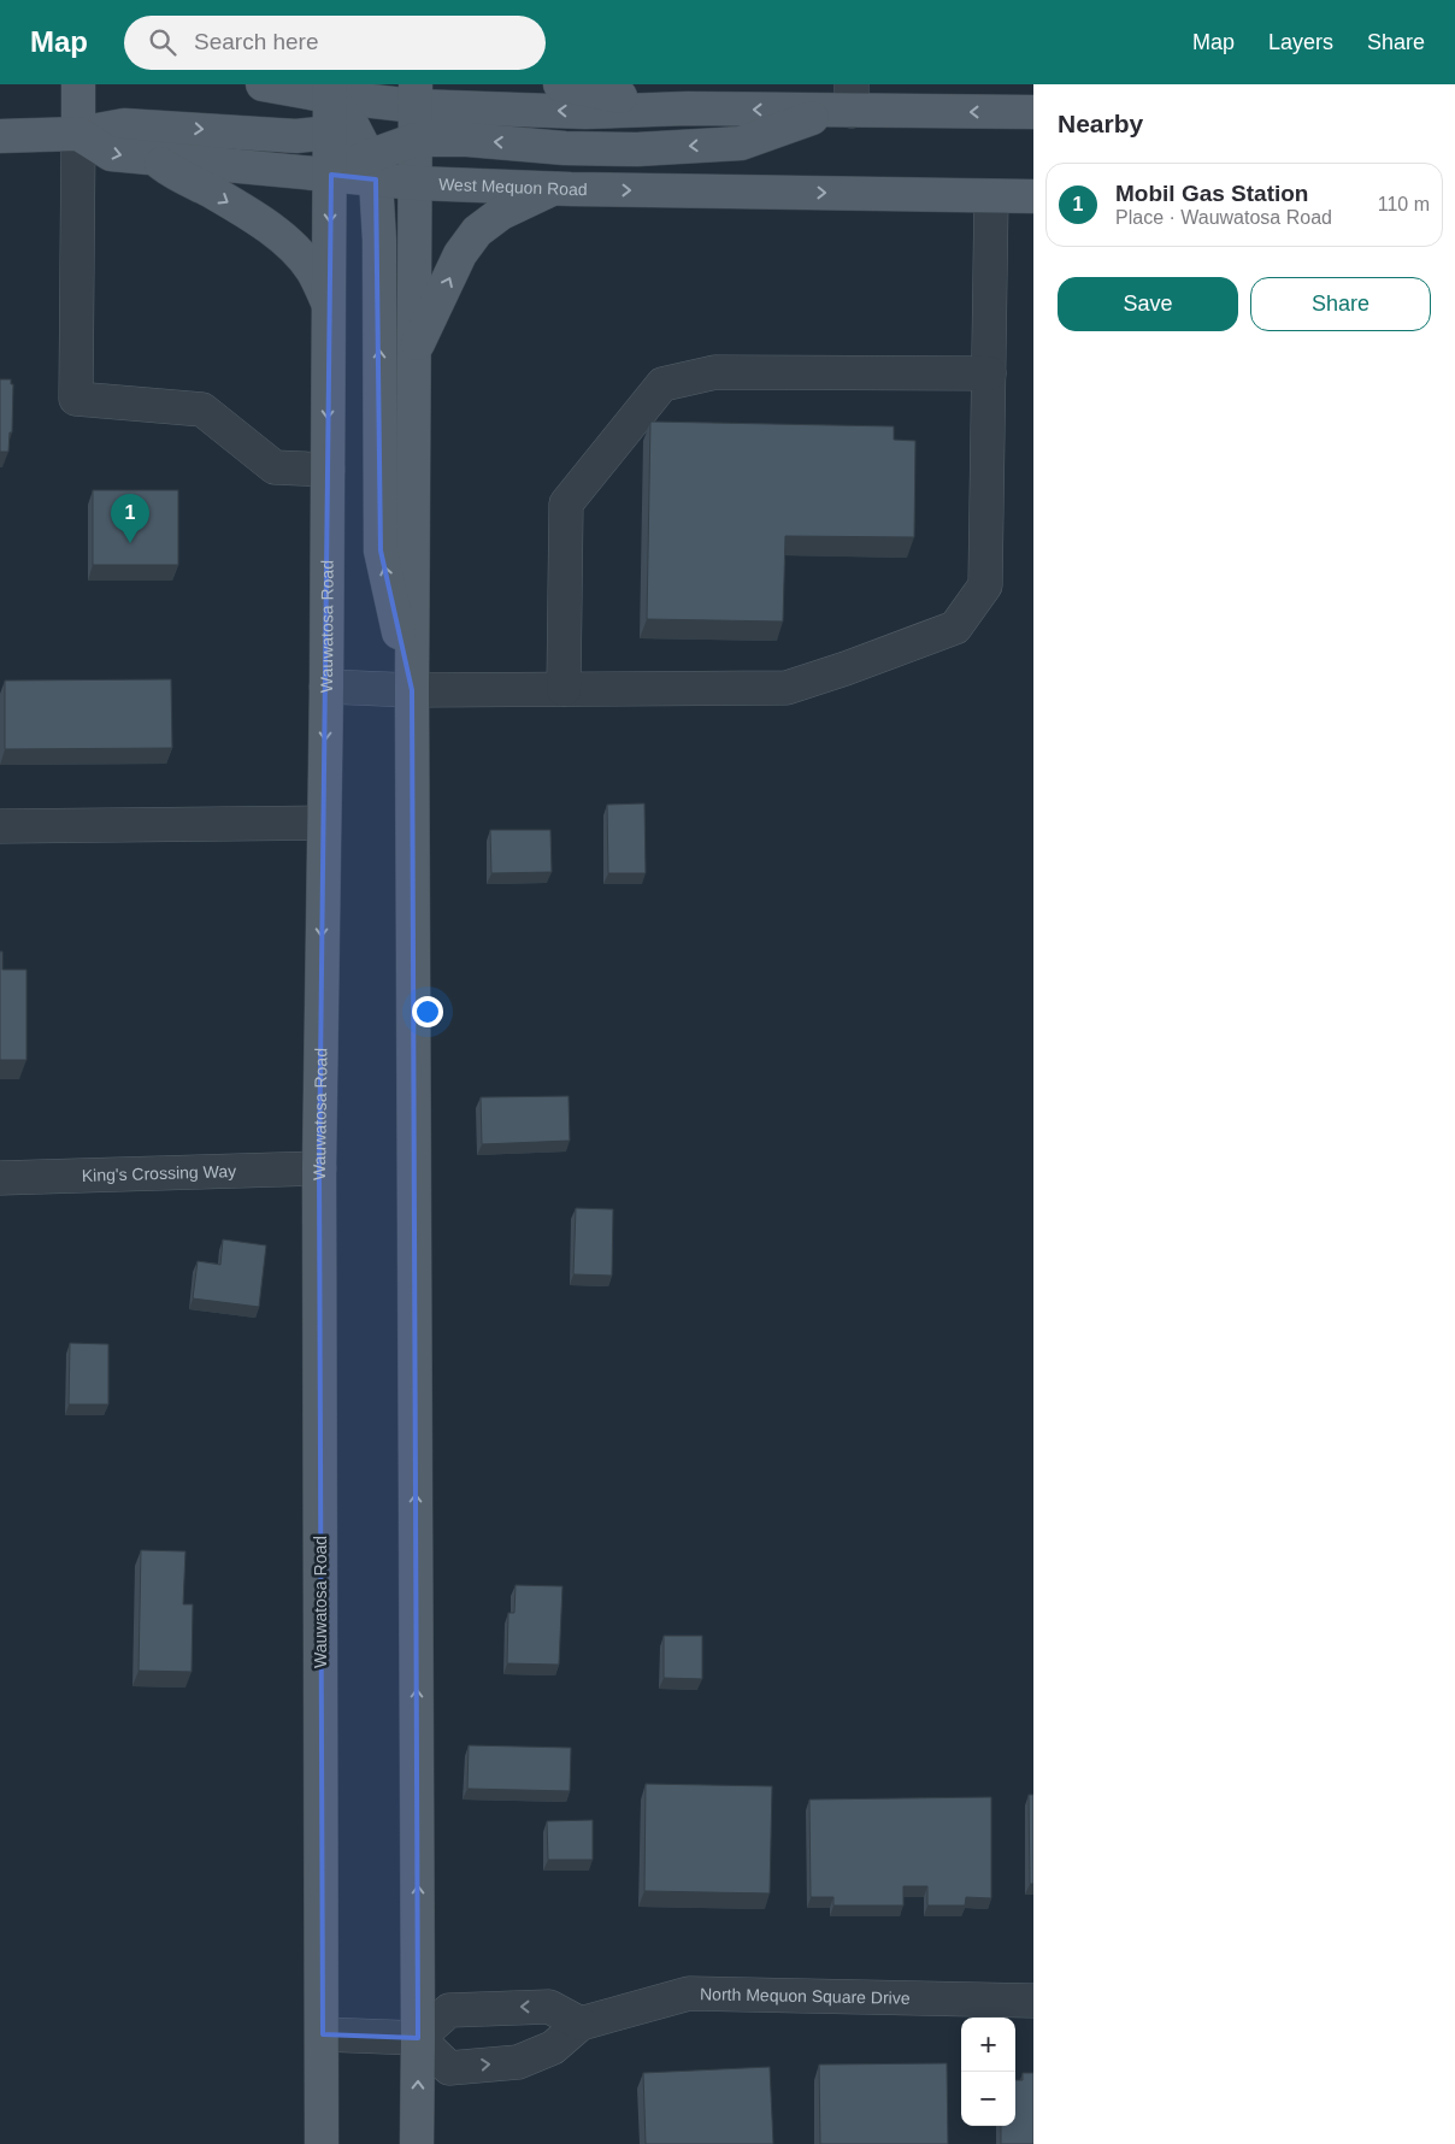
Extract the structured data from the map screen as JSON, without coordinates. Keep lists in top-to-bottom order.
{
  "streets": {
    "main road": ["West Mequon Road", "Wauwatosa Road"],
    "street": ["King's Crossing Way", "North Mequon Square Drive"]
  },
  "crossings": [
    ["West Mequon Road", "Wauwatosa Road"],
    ["Wauwatosa Road", "King's Crossing Way"]
  ],
  "page": {
    "header": "Map",
    "search": "Search here",
    "nav": ["Map", "Layers", "Share"],
    "heading": "Nearby",
    "list": [
      {
        "mark": "1",
        "name": "Mobil Gas Station",
        "note": "Place · Wauwatosa Road",
        "value": "110 m"
      }
    ],
    "buttons": ["Save", "Share"],
    "pins": "1",
    "map_buttons": ["+", "−"]
  }
}
